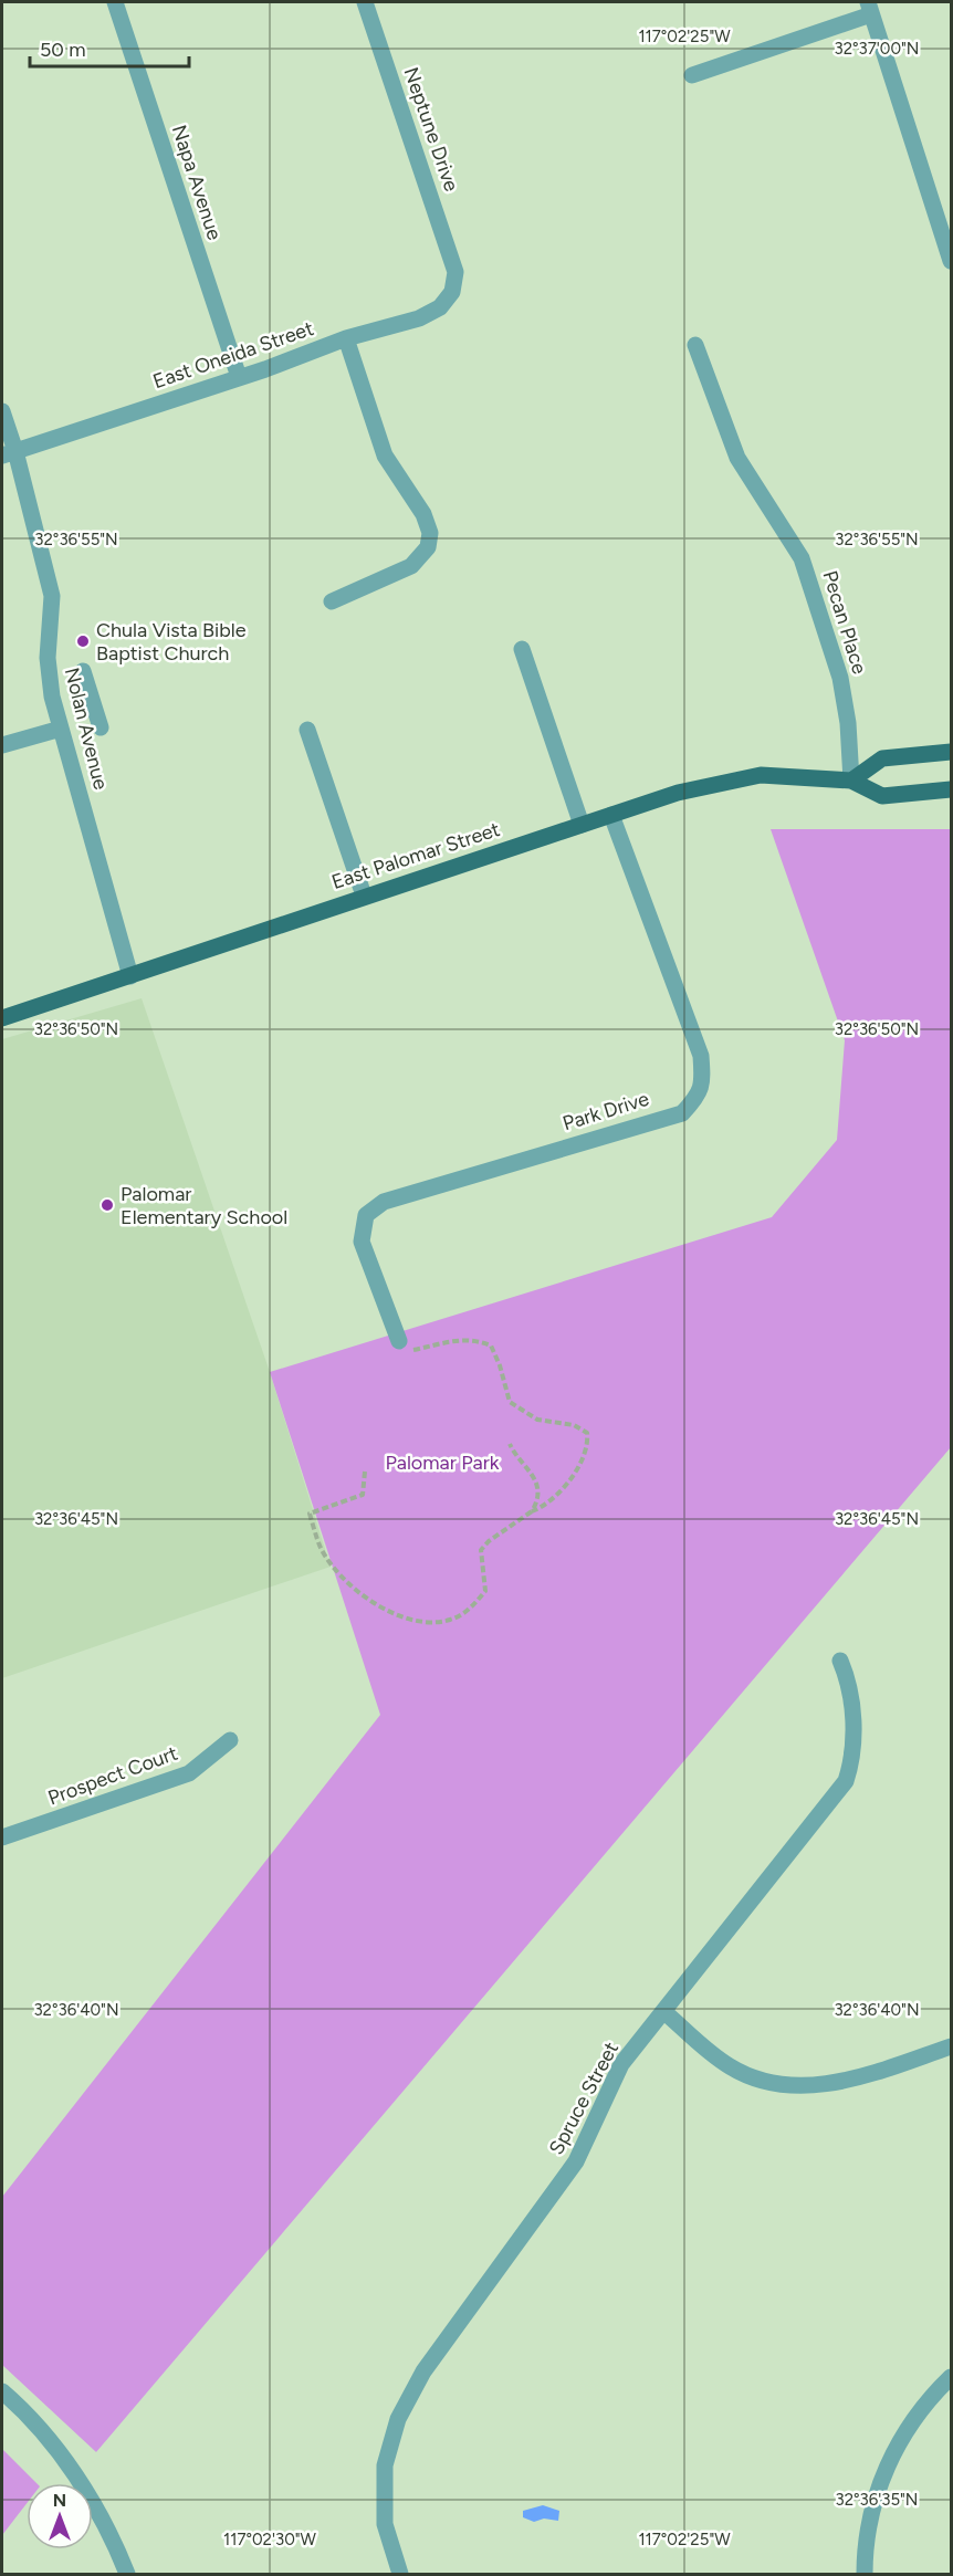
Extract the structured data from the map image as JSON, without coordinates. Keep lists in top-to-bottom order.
{
  "streets": {
    "main road": ["East Palomar Street"],
    "street": [
      "Neptune Drive",
      "Napa Avenue",
      "East Oneida Street",
      "Pecan Place",
      "Nolan Avenue",
      "Park Drive",
      "Prospect Court",
      "Spruce Street"
    ]
  },
  "crossings": [
    ["Neptune Drive", "East Oneida Street"],
    ["Napa Avenue", "East Oneida Street"],
    ["East Oneida Street", "Nolan Avenue"],
    ["Pecan Place", "East Palomar Street"],
    ["Nolan Avenue", "East Palomar Street"],
    ["East Palomar Street", "Park Drive"]
  ],
  "parks": ["Palomar Park"],
  "places": ["Chula Vista Bible Baptist Church", "Palomar Elementary School"],
  "scale_bar": "50 m",
  "north": "top",
  "coordinates": [
    "117°02'25\"W",
    "32°37'00\"N",
    "32°36'55\"N",
    "32°36'50\"N",
    "32°36'45\"N",
    "32°36'40\"N",
    "32°36'35\"N",
    "117°02'30\"W"
  ]
}
